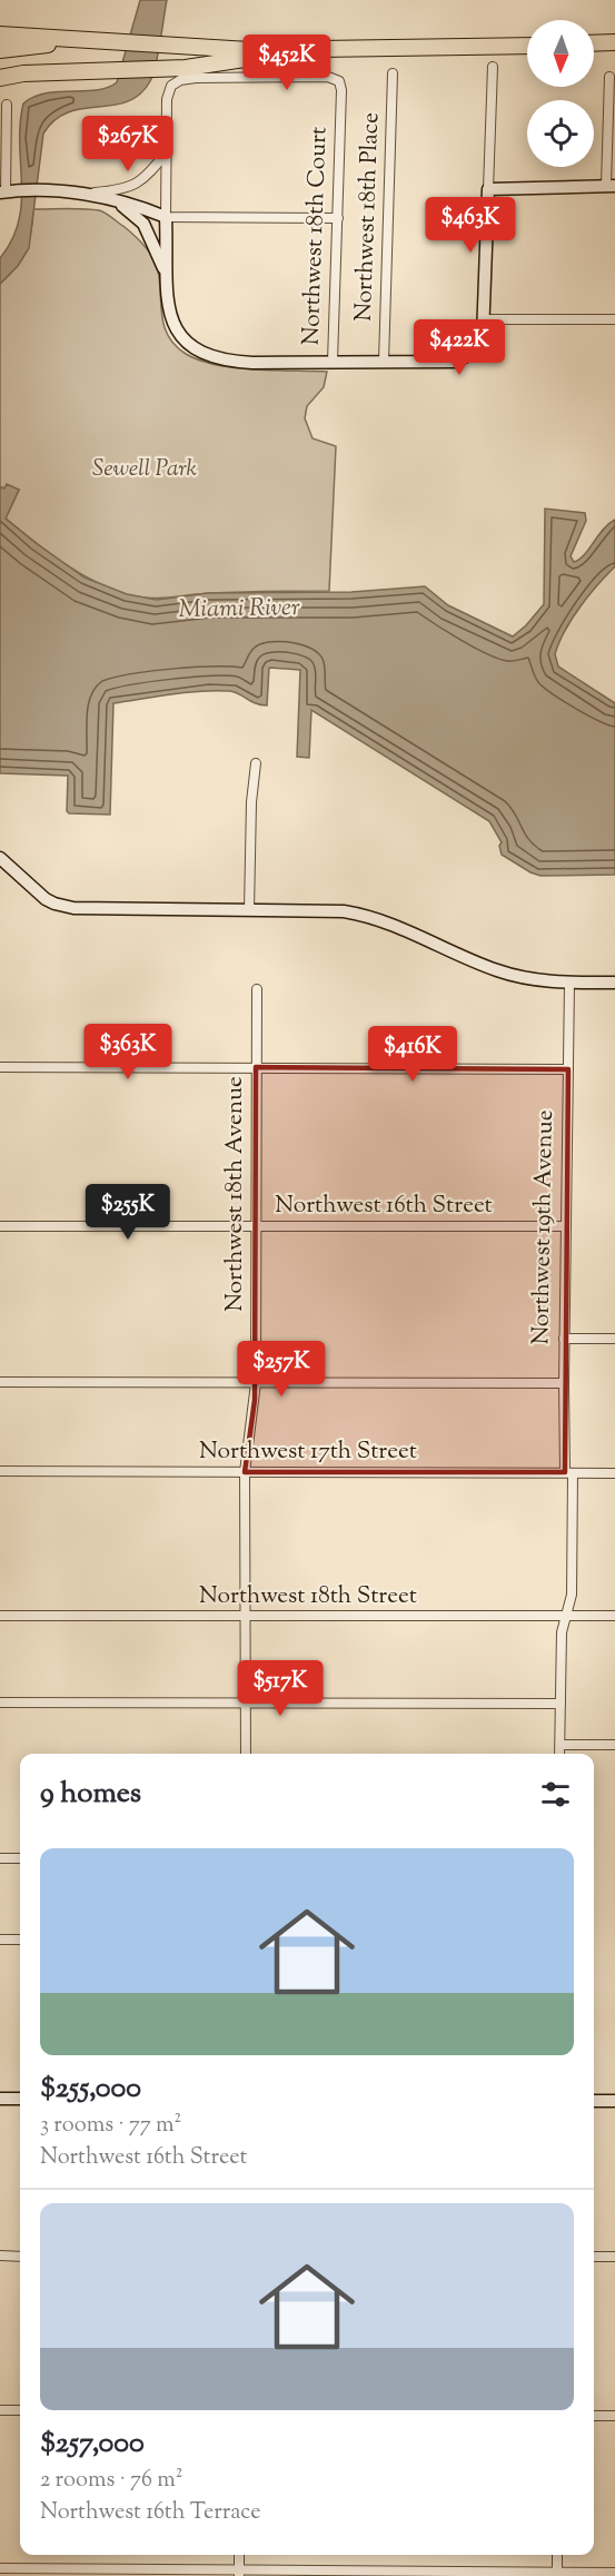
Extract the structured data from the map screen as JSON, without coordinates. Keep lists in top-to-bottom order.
{
  "streets": {
    "street": [
      "Northwest 18th Place",
      "Northwest 18th Court",
      "Northwest 18th Avenue",
      "Northwest 16th Street",
      "Northwest 19th Avenue",
      "Northwest 17th Street",
      "Northwest 18th Street"
    ]
  },
  "crossings": [
    ["Northwest 18th Avenue", "Northwest 16th Street"],
    ["Northwest 18th Avenue", "Northwest 17th Street"],
    ["Northwest 18th Avenue", "Northwest 18th Street"],
    ["Northwest 16th Street", "Northwest 19th Avenue"],
    ["Northwest 19th Avenue", "Northwest 17th Street"],
    ["Northwest 19th Avenue", "Northwest 18th Street"]
  ],
  "water": ["Miami River"],
  "parks": ["Sewell Park"],
  "north": "bottom",
  "page": {
    "price": [
      "$452K",
      "$267K",
      "$463K",
      "$422K",
      "$363K",
      "$416K",
      "$255K",
      "$257K",
      "$517K"
    ],
    "heading": "9 homes",
    "list": [
      {
        "name": "$255,000",
        "note": "3 rooms · 77 m² · Northwest 16th Street"
      },
      {
        "name": "$257,000",
        "note": "2 rooms · 76 m² · Northwest 16th Terrace"
      }
    ]
  }
}
